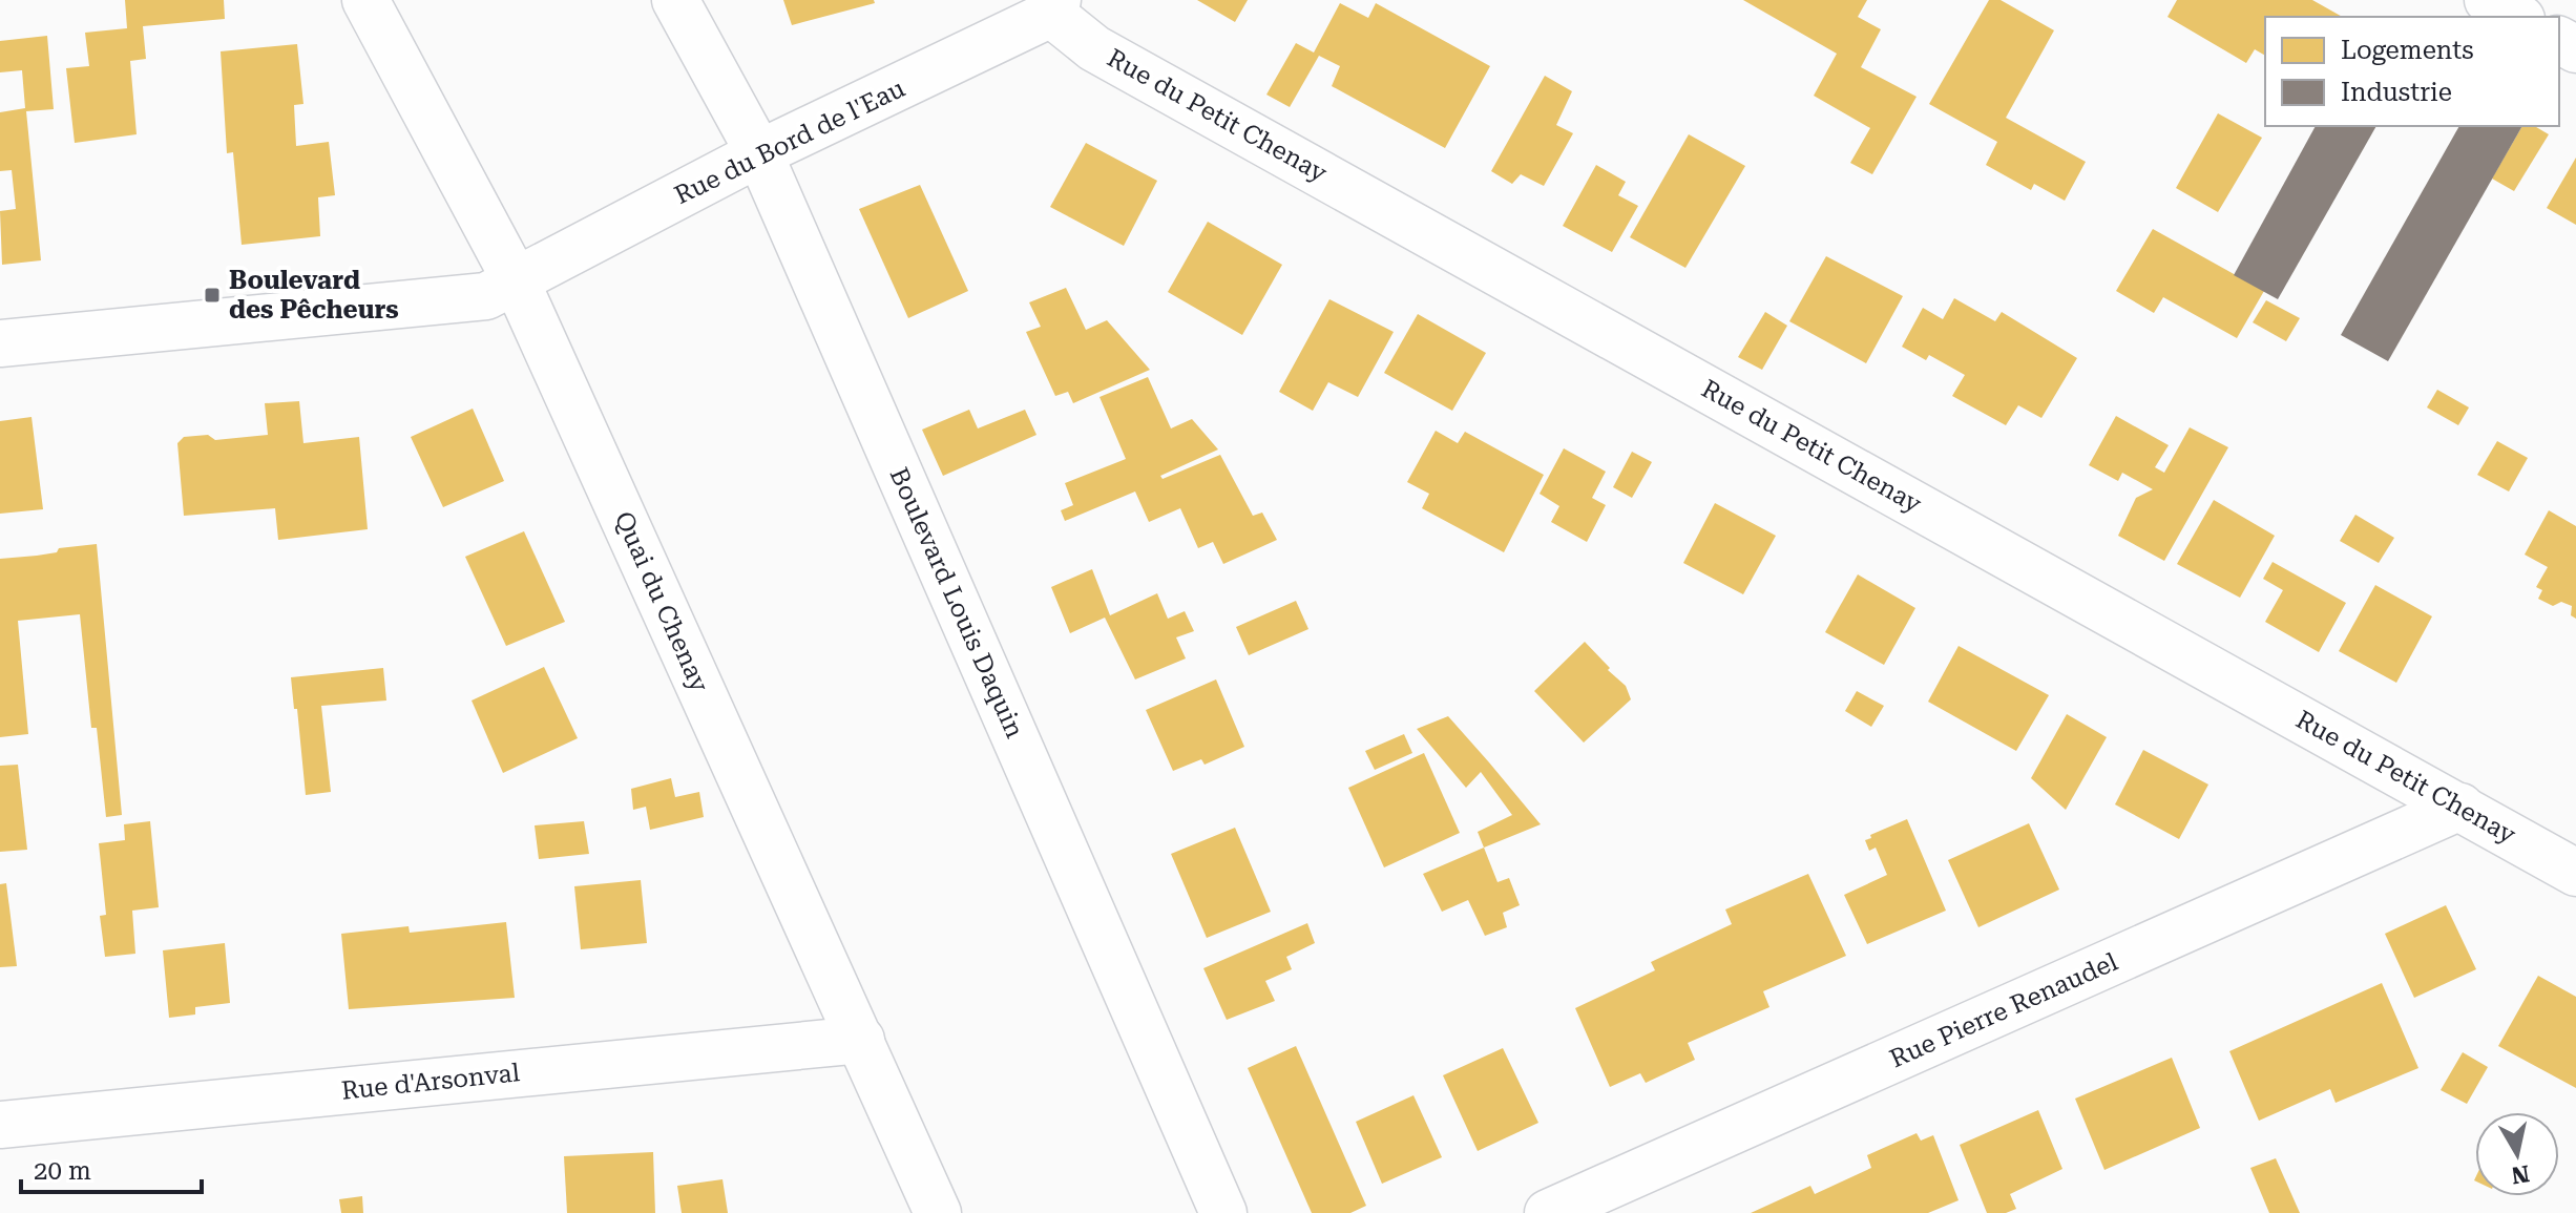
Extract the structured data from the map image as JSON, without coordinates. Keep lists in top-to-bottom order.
{
  "streets": {
    "street": [
      "Rue du Petit Chenay",
      "Rue du Bord de l'Eau",
      "Quai du Chenay",
      "Boulevard Louis Daquin",
      "Rue Pierre Renaudel",
      "Rue d'Arsonval"
    ]
  },
  "crossings": [
    ["Rue du Petit Chenay", "Rue du Bord de l'Eau"],
    ["Rue du Petit Chenay", "Rue Pierre Renaudel"],
    ["Rue du Bord de l'Eau", "Quai du Chenay"],
    ["Rue du Bord de l'Eau", "Boulevard Louis Daquin"],
    ["Quai du Chenay", "Rue d'Arsonval"]
  ],
  "places": {
    "transit": ["Boulevard des Pêcheurs"]
  },
  "legend": ["Logements", "Industrie"],
  "scale_bar": "20 m",
  "north": "bottom"
}
